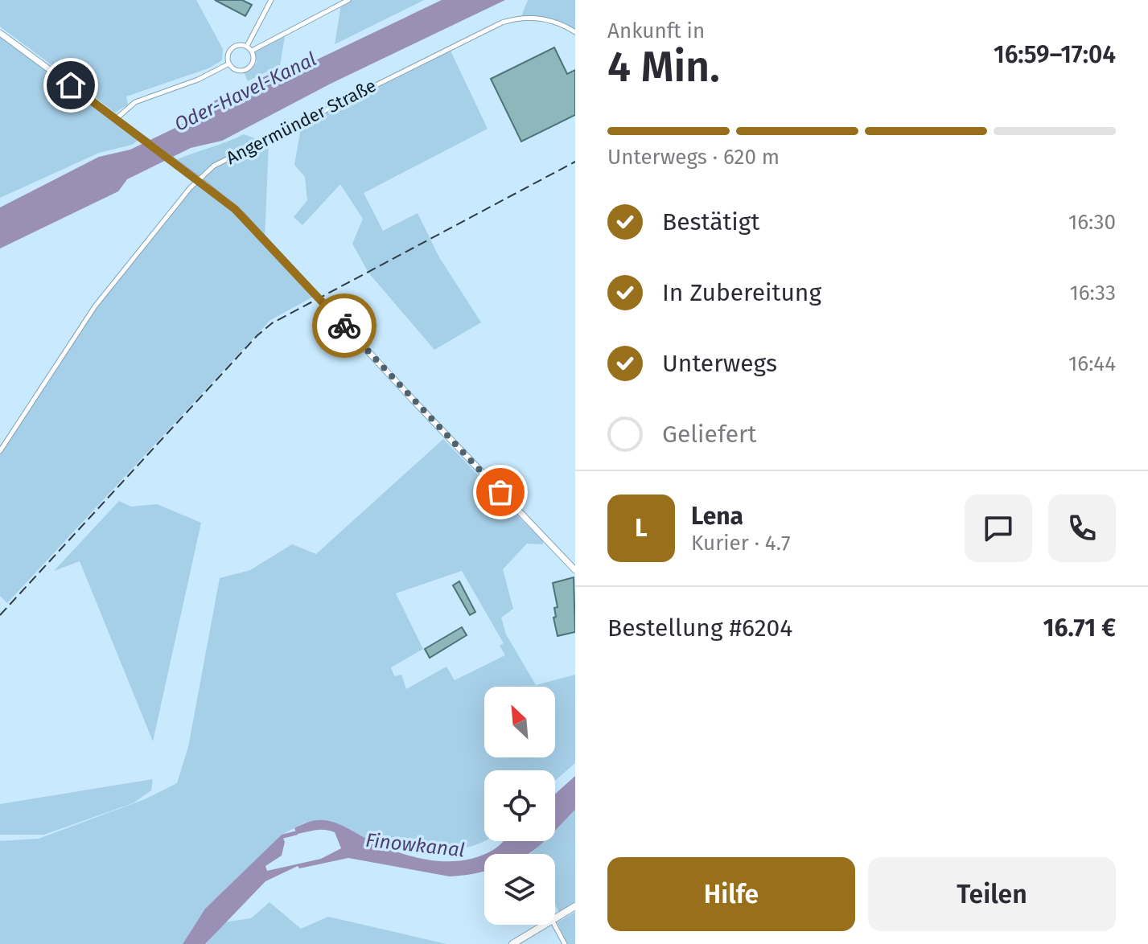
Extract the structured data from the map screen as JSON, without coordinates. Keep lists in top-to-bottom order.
{
  "streets": {
    "street": ["Angermünder Straße"]
  },
  "water": ["Oder-Havel-Kanal", "Finowkanal"],
  "north": "top left",
  "page": {
    "heading": ["4 Min.", "Ankunft in", "16:59–17:04"],
    "panel": [
      "Lena",
      "Kurier · 4.7",
      "Bestellung #6204",
      "16.71 €"
    ],
    "bar": "Unterwegs · 620 m",
    "list": [
      ["Bestätigt", "16:30"],
      ["In Zubereitung", "16:33"],
      ["Unterwegs", "16:44"],
      "Geliefert"
    ],
    "round": "L",
    "buttons": ["Hilfe", "Teilen"]
  }
}
